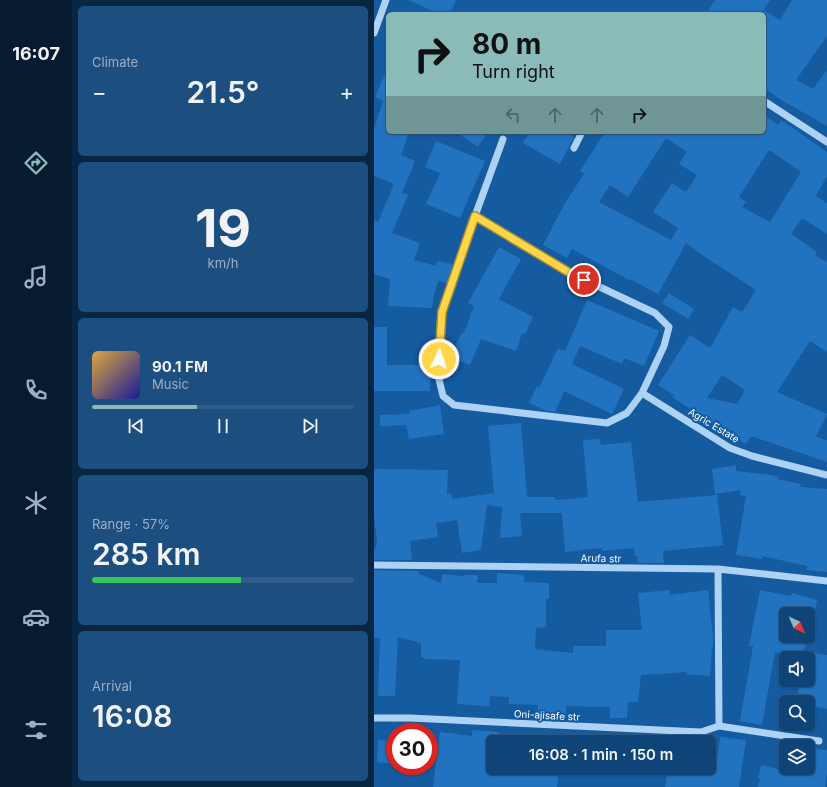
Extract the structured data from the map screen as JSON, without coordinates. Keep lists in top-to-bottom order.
{
  "streets": {
    "street": ["Agric Estate", "Arufa str", "Oni-ajisafe str"]
  },
  "north": "bottom right",
  "page": {
    "tabs": "16:07",
    "tile": [
      "Climate",
      ["19", "km/h"],
      ["Range · 57%", "285 km"],
      ["Arrival", "16:08"]
    ],
    "turn": ["80 m", "Turn right"],
    "heat": ["−", "21.5°", "+"],
    "song": ["90.1 FM", "Music"],
    "limit": "30",
    "trip": "16:08 · 1 min · 150 m"
  }
}
